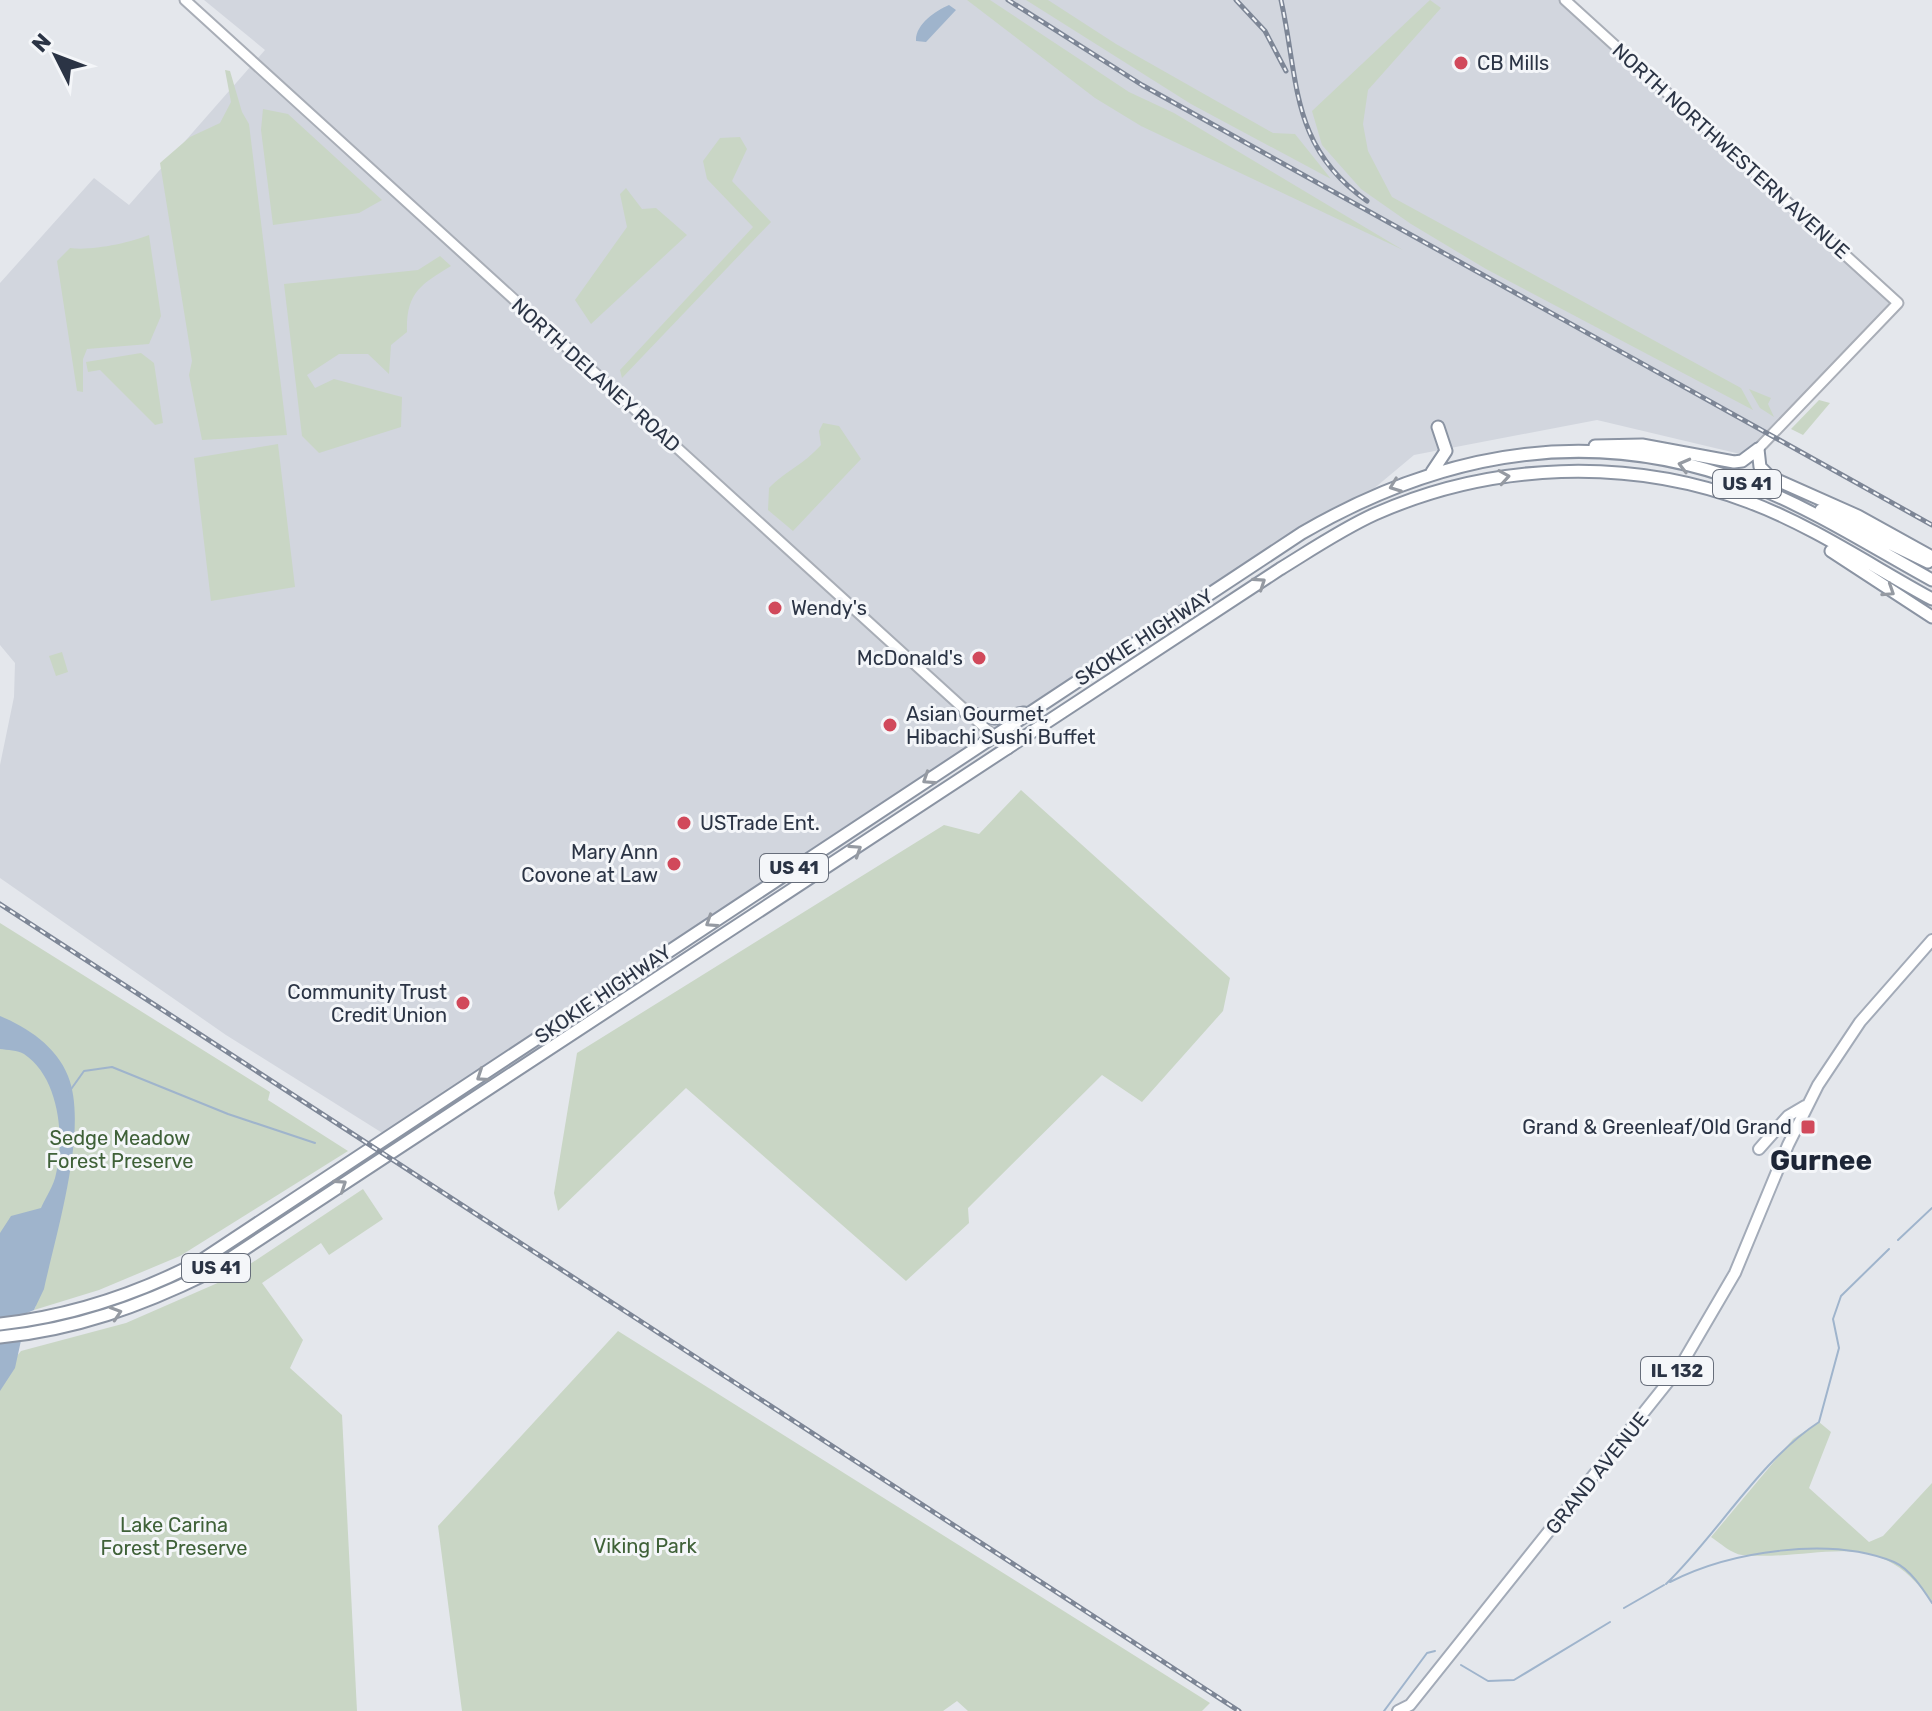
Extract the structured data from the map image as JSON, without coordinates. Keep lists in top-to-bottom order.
{
  "streets": {
    "highway": ["US 41", "SKOKIE HIGHWAY"],
    "main road": ["IL 132", "GRAND AVENUE"],
    "street": ["NORTH NORTHWESTERN AVENUE", "NORTH DELANEY ROAD"]
  },
  "crossings": [
    ["NORTH DELANEY ROAD", "SKOKIE HIGHWAY"]
  ],
  "districts": ["Gurnee"],
  "parks": ["Sedge Meadow Forest Preserve", "Lake Carina Forest Preserve", "Viking Park"],
  "places": {
    "other": [
      "CB Mills",
      "Wendy's",
      "McDonald's",
      "Asian Gourmet, Hibachi Sushi Buffet",
      "USTrade Ent.",
      "Mary Ann Covone at Law",
      "Community Trust Credit Union"
    ],
    "transit": ["Grand & Greenleaf/Old Grand"]
  },
  "north": "top left"
}
